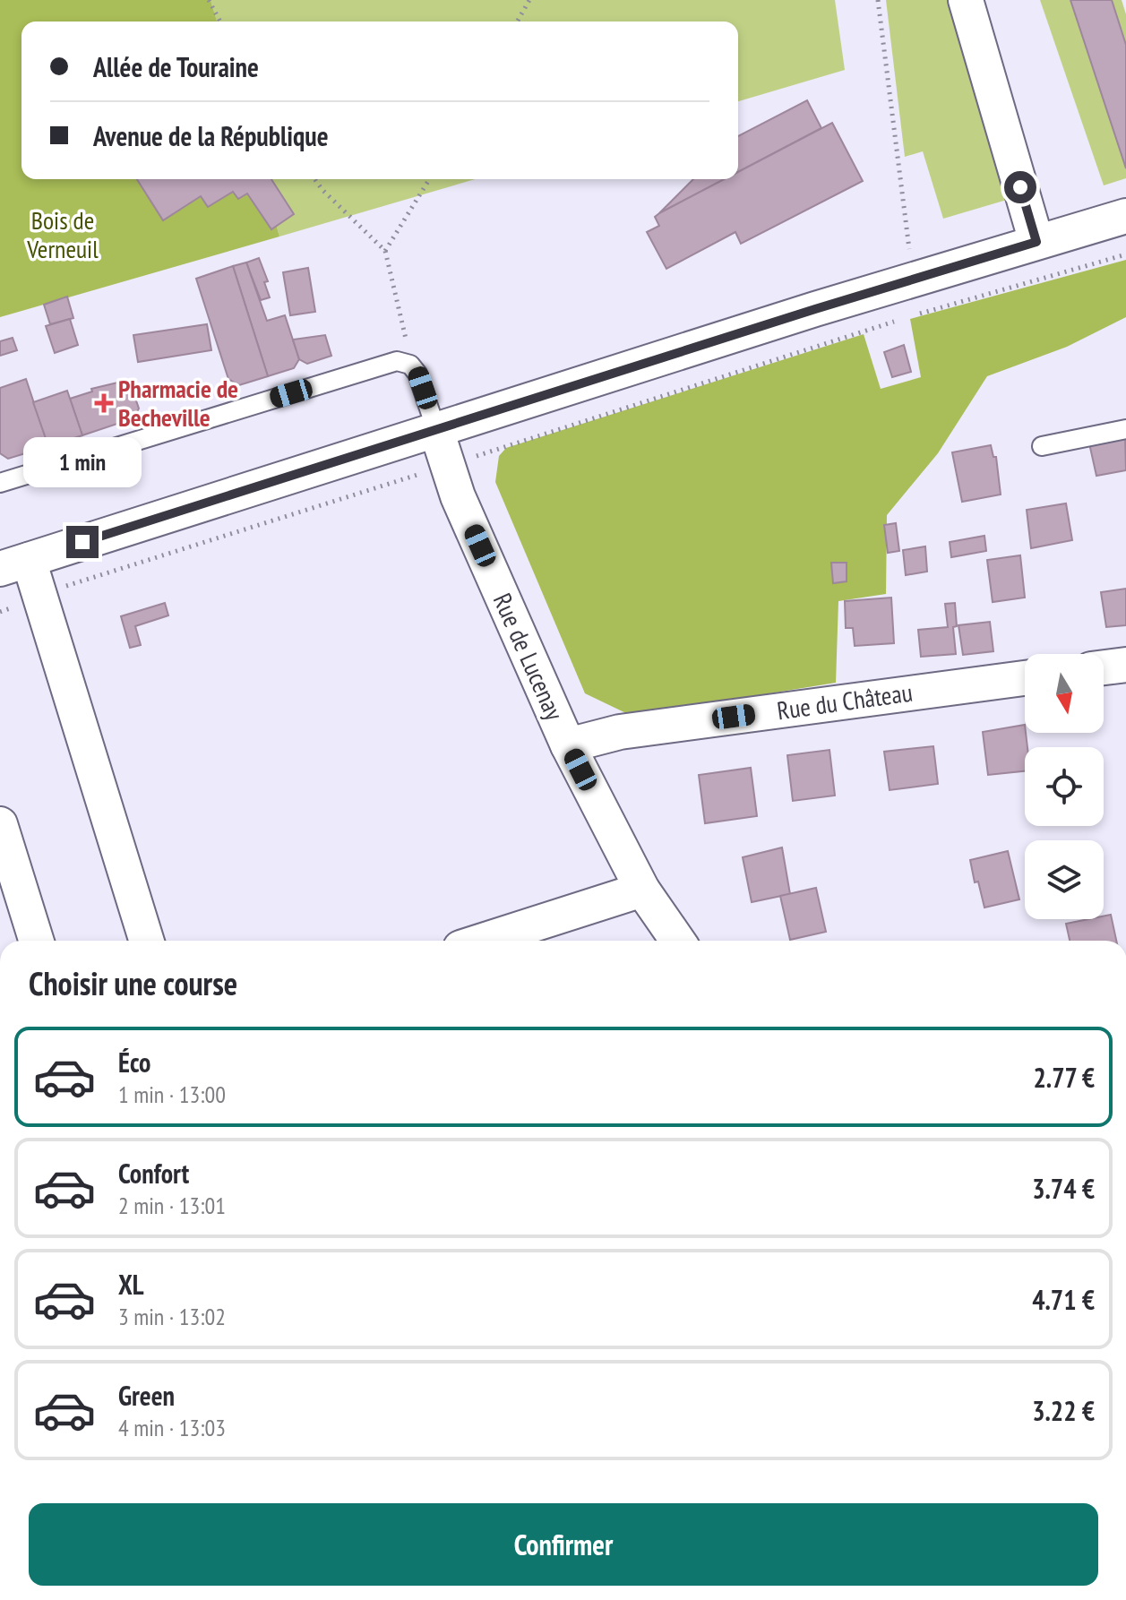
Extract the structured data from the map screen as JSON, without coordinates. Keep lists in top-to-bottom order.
{
  "streets": {
    "street": ["Rue de Lucenay", "Rue du Château"]
  },
  "crossings": [
    ["Rue de Lucenay", "Rue du Château"]
  ],
  "parks": ["Bois de Verneuil"],
  "places": {
    "health": ["Pharmacie de Becheville"]
  },
  "north": "bottom",
  "page": {
    "banner": ["Allée de Touraine", "Avenue de la République"],
    "bubble": "1 min",
    "heading": "Choisir une course",
    "list": [
      {
        "name": "Éco",
        "note": "1 min · 13:00",
        "value": "2.77 €"
      },
      {
        "name": "Confort",
        "note": "2 min · 13:01",
        "value": "3.74 €"
      },
      {
        "name": "XL",
        "note": "3 min · 13:02",
        "value": "4.71 €"
      },
      {
        "name": "Green",
        "note": "4 min · 13:03",
        "value": "3.22 €"
      }
    ],
    "buttons": "Confirmer"
  }
}
